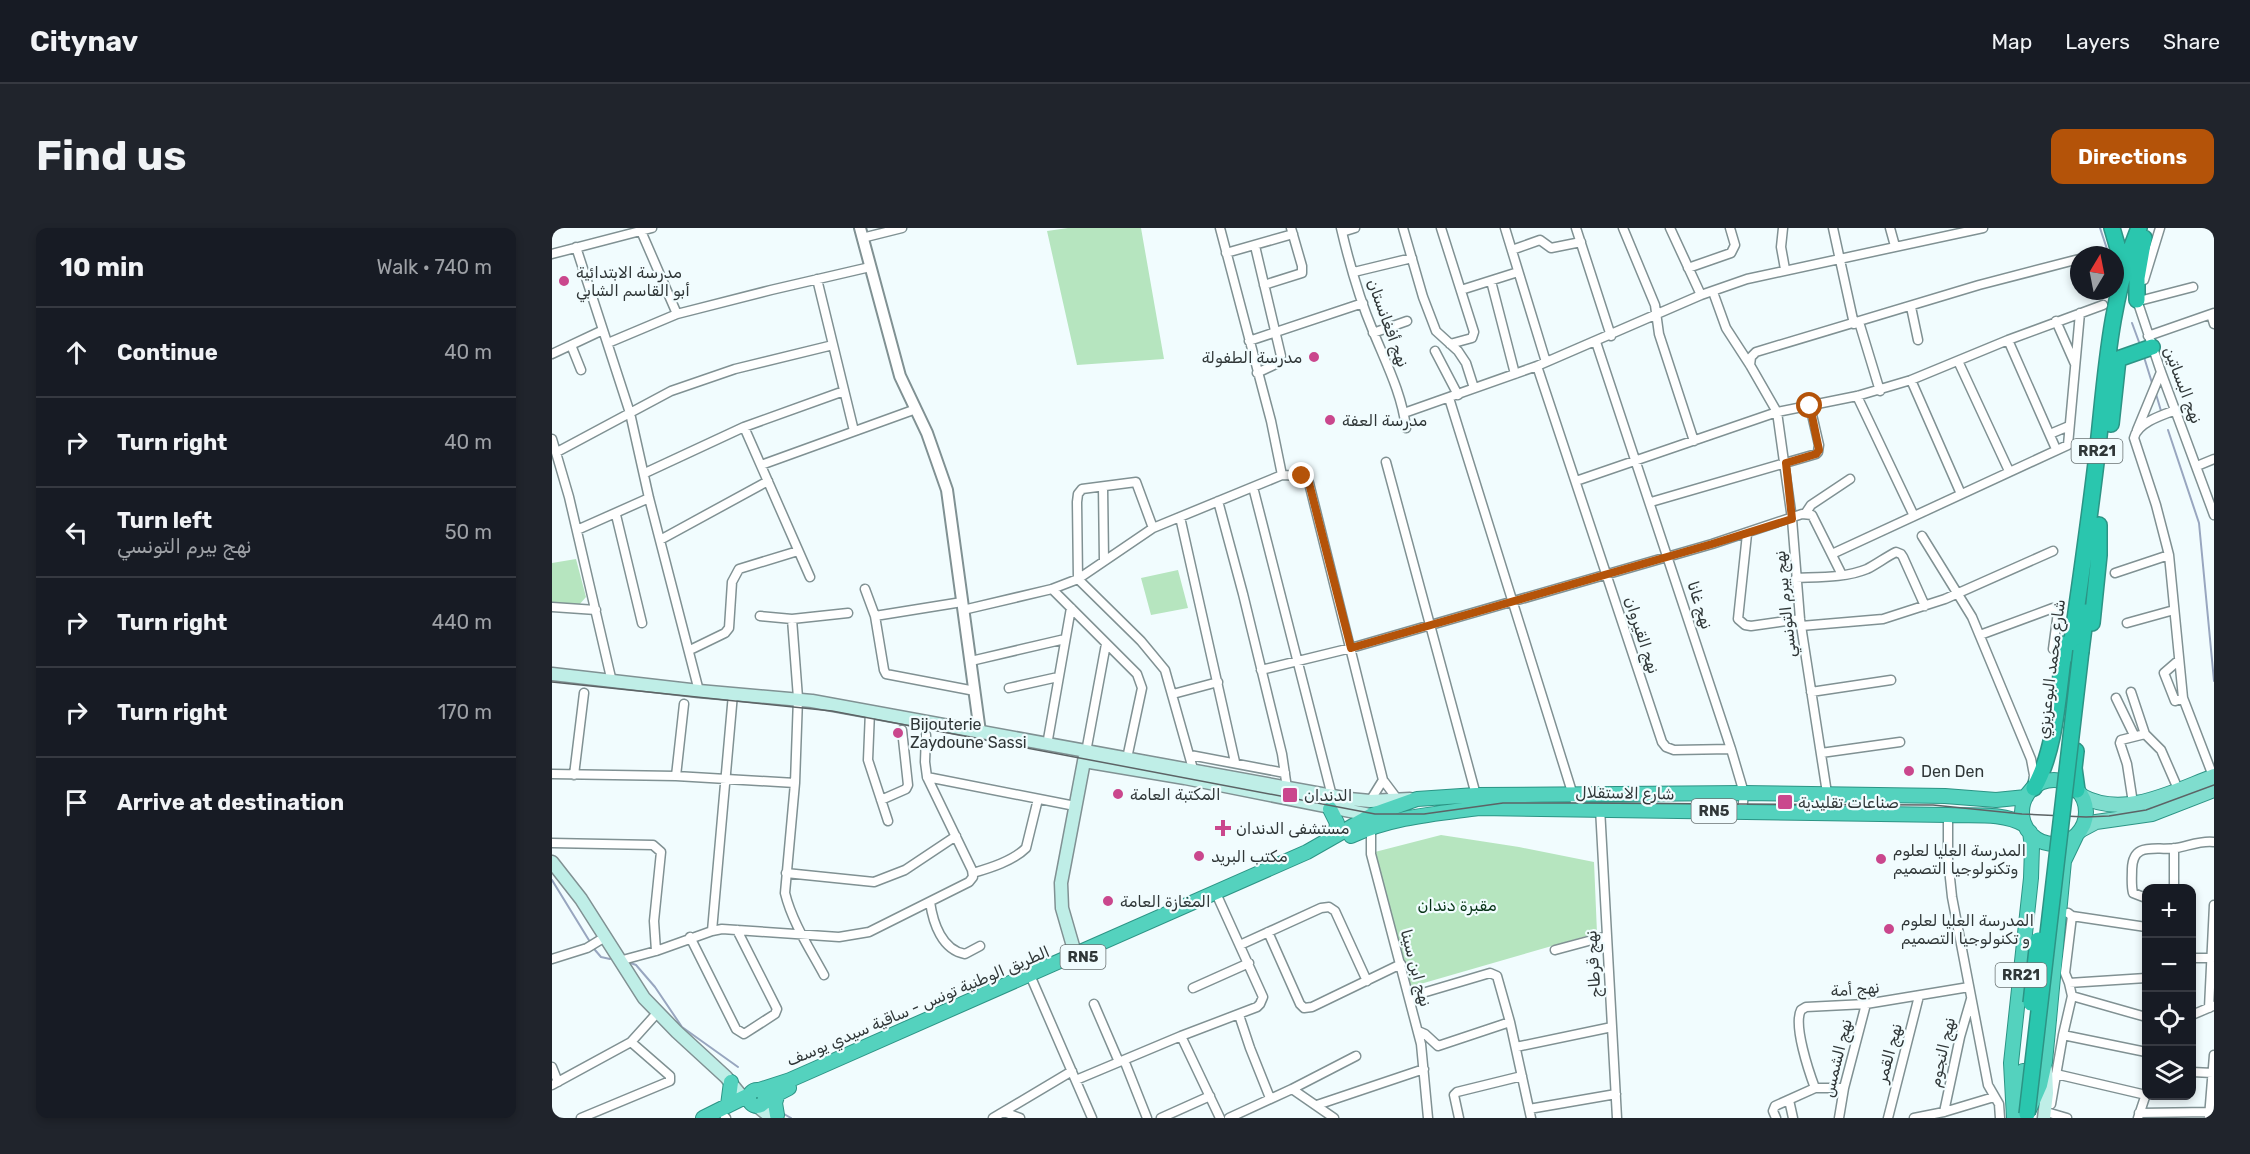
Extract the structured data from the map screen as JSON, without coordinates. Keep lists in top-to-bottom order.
{
  "streets": {
    "highway": [
      "RR21",
      "شارع محمد البوعزيزي",
      "شارع الاستقلال",
      "RN5",
      "الطريق الوطنية تونس - ساقية سيدي يوسف"
    ],
    "street": [
      "نهج أفغانستان",
      "نهج البساتين",
      "نهج بيرم التونسي",
      "نهج غانا",
      "نهج القيروان",
      "نهج قرطاج",
      "نهج ابن سينا",
      "نهج أمة",
      "نهج النجوم",
      "نهج القمر",
      "نهج الشمس"
    ]
  },
  "crossings": [
    ["RR21", "شارع محمد البوعزيزي"],
    ["RR21", "شارع الاستقلال"],
    ["RR21", "RN5"],
    ["نهج بيرم التونسي", "شارع الاستقلال"],
    ["نهج غانا", "نهج القيروان"],
    ["نهج غانا", "شارع الاستقلال"],
    ["شارع الاستقلال", "RN5"],
    ["شارع الاستقلال", "نهج قرطاج"],
    ["شارع الاستقلال", "الطريق الوطنية تونس - ساقية سيدي يوسف"],
    ["نهج ابن سينا", "الطريق الوطنية تونس - ساقية سيدي يوسف"],
    ["نهج أمة", "نهج القمر"],
    ["نهج أمة", "نهج الشمس"]
  ],
  "parks": ["مقبرة دندان"],
  "places": {
    "other": [
      "مدرسة الابتدائية أبو القاسم الشابي",
      "مدرسة الطفولة",
      "مدرسة العفة",
      "Bijouterie Zaydoune Sassi",
      "Den Den",
      "المكتبة العامة",
      "مكتب البريد",
      "المدرسة العليا لعلوم وتكنولوجيا التصميم",
      "المغازة العامة",
      "المدرسة العليا لعلوم و تكنولوجيا التصميم"
    ],
    "transit": ["الدندان", "صناعات تقليدية"],
    "health": ["مستشفى الدندان"]
  },
  "north": "top",
  "page": {
    "header": "Citynav",
    "nav": ["Map", "Layers", "Share"],
    "buttons": "Directions",
    "title": "Find us",
    "heading": ["10 min", "Walk · 740 m"],
    "list": [
      ["Continue", "40 m"],
      ["Turn right", "40 m"],
      ["Turn left", "نهج بيرم التونسي", "50 m"],
      ["Turn right", "440 m"],
      ["Turn right", "170 m"],
      "Arrive at destination"
    ],
    "map_buttons": ["+", "−"]
  }
}
